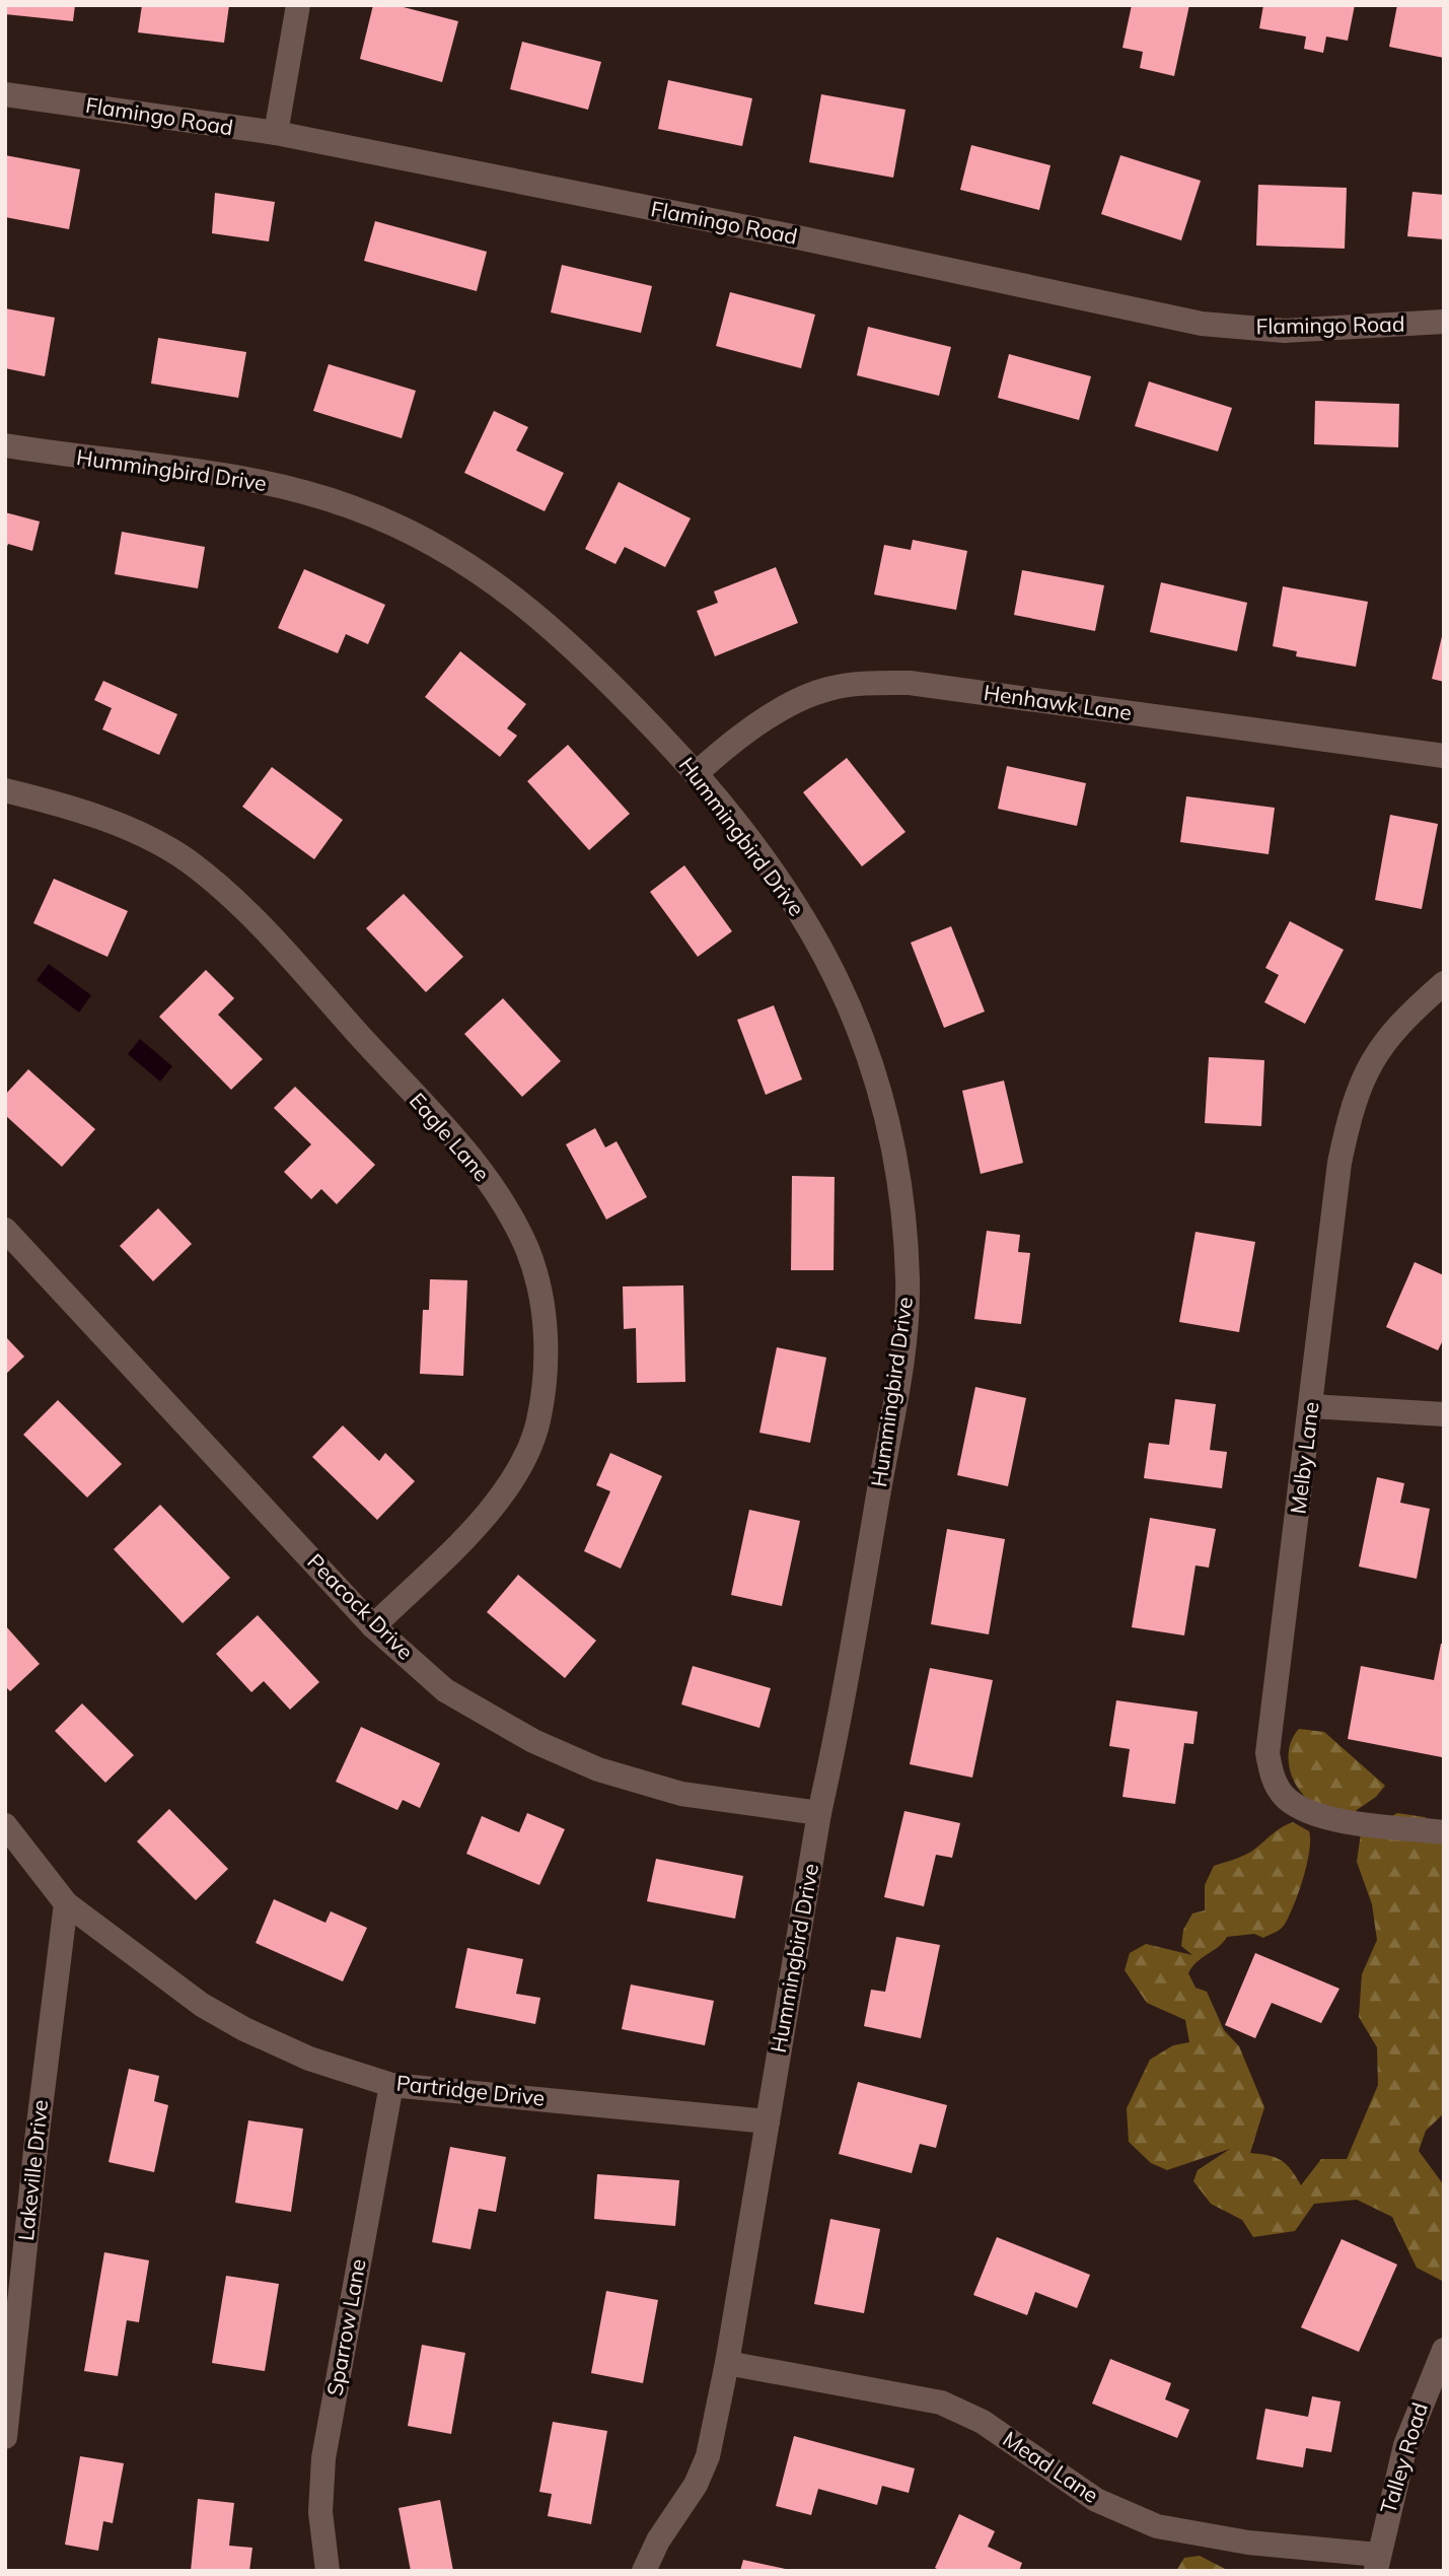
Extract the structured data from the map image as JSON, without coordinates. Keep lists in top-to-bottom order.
{
  "streets": {
    "street": [
      "Flamingo Road",
      "Hummingbird Drive",
      "Henhawk Lane",
      "Eagle Lane",
      "Melby Lane",
      "Peacock Drive",
      "Partridge Drive",
      "Lakeville Drive",
      "Sparrow Lane",
      "Talley Road",
      "Mead Lane"
    ]
  },
  "crossings": [
    ["Hummingbird Drive", "Henhawk Lane"],
    ["Hummingbird Drive", "Peacock Drive"],
    ["Hummingbird Drive", "Partridge Drive"],
    ["Hummingbird Drive", "Mead Lane"],
    ["Eagle Lane", "Peacock Drive"],
    ["Partridge Drive", "Lakeville Drive"],
    ["Partridge Drive", "Sparrow Lane"],
    ["Talley Road", "Mead Lane"]
  ]
}
